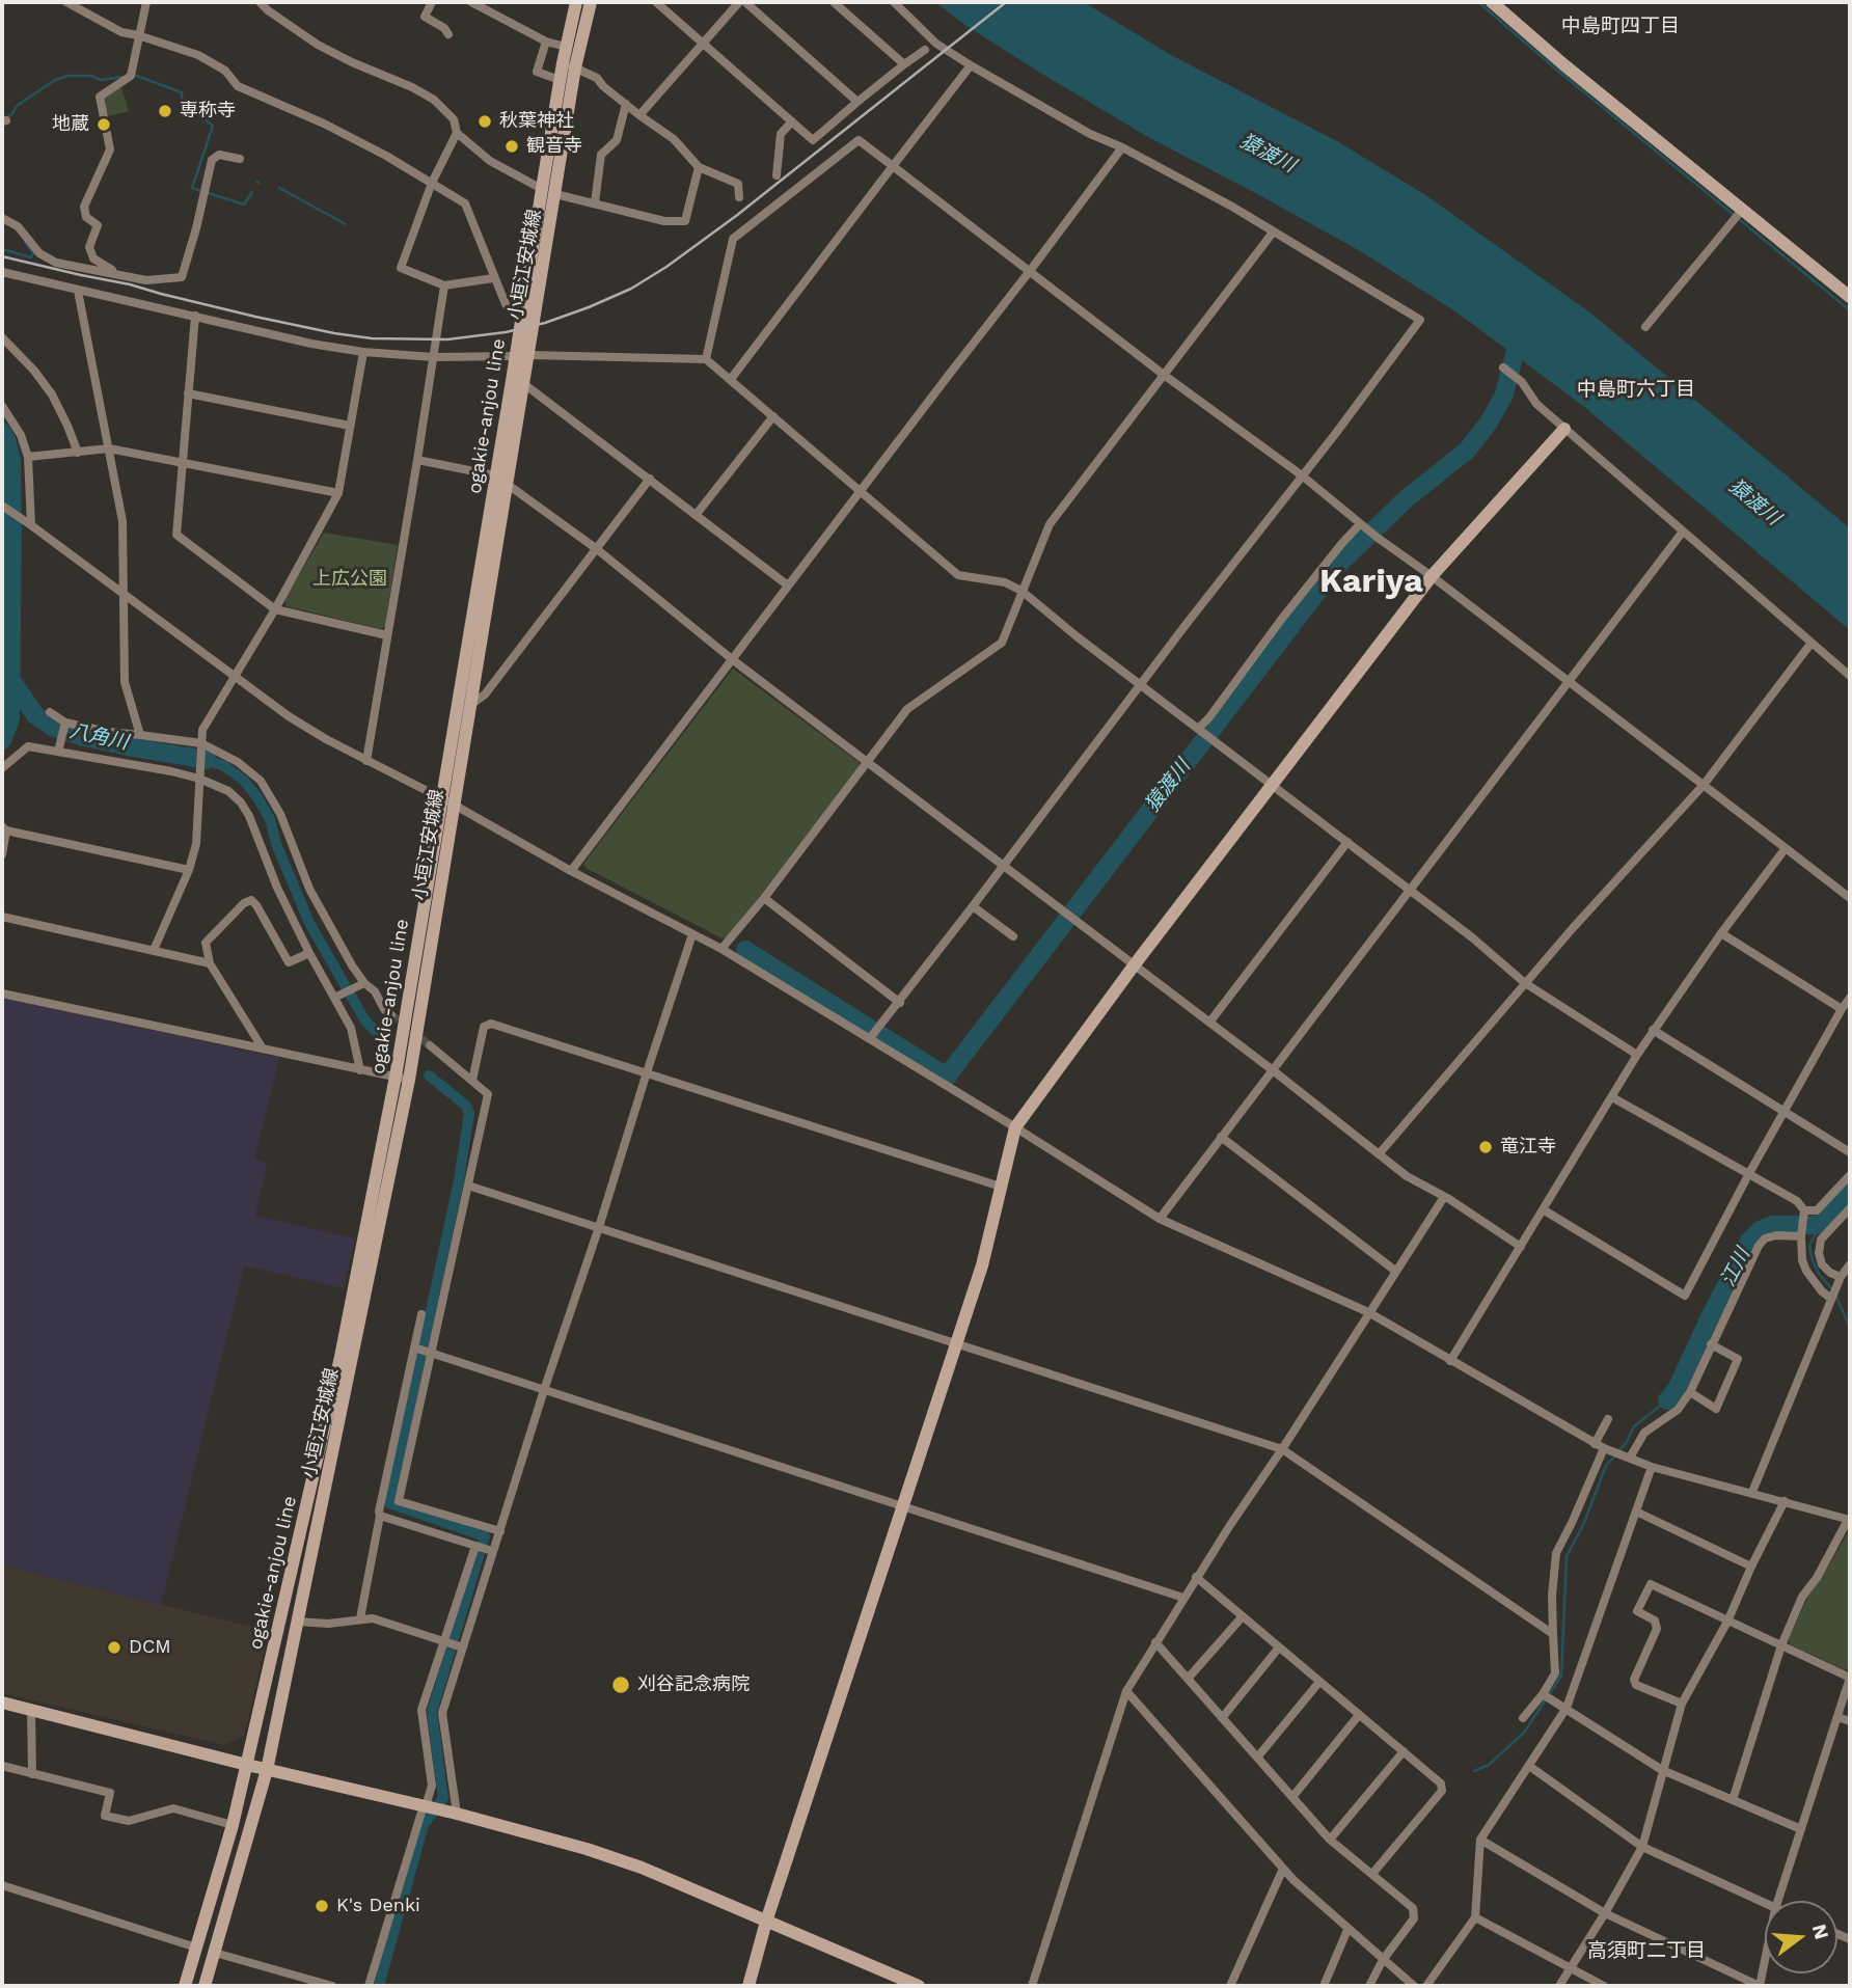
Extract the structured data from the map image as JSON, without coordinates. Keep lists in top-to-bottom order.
{
  "streets": {
    "main road": ["小垣江安城線", "ogakie-anjou line"]
  },
  "crossings": [
    ["小垣江安城線", "ogakie-anjou line"]
  ],
  "districts": [
    "中島町四丁目",
    "中島町六丁目",
    "Kariya",
    "高須町二丁目"
  ],
  "water": ["猿渡川", "八角川", "江川"],
  "parks": ["上広公園"],
  "places": [
    "専称寺",
    "秋葉神社",
    "地蔵",
    "観音寺",
    "竜江寺",
    "DCM",
    "刈谷記念病院",
    "K's Denki"
  ],
  "north": "right"
}
